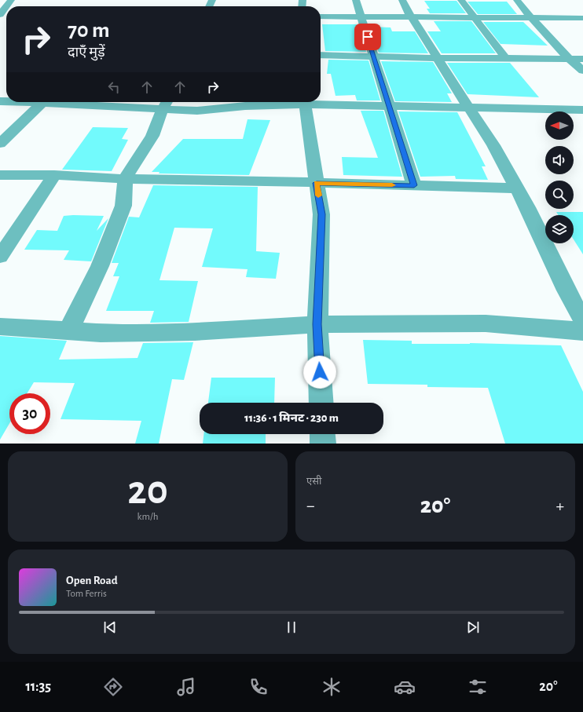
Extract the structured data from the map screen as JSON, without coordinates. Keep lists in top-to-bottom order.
{
  "north": "left",
  "page": {
    "turn": ["70 m", "दाएँ मुड़ें"],
    "limit": "30",
    "trip": "11:36 · 1 मिनट · 230 m",
    "tile": [
      ["20", "km/h"],
      "एसी"
    ],
    "heat": ["−", "20°", "+"],
    "song": ["Open Road", "Tom Ferris"],
    "tabs": ["11:35", "20°"]
  }
}
